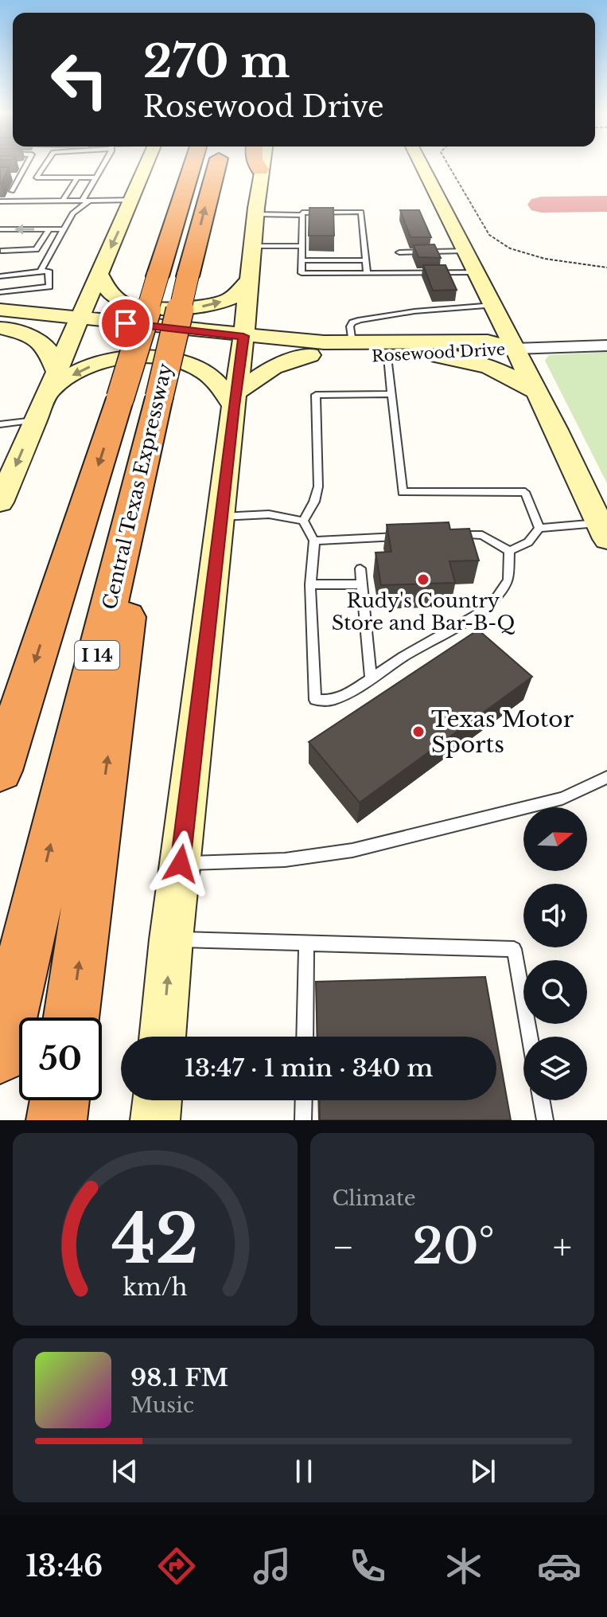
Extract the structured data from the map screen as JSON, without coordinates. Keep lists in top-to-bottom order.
{
  "streets": {
    "highway": ["Central Texas Expressway", "I 14"],
    "main road": ["Rosewood Drive"]
  },
  "places": ["Rudy's Country Store and Bar-B-Q", "Texas Motor Sports"],
  "north": "right",
  "page": {
    "turn": ["270 m", "Rosewood Drive"],
    "limit": "50",
    "trip": "13:47 · 1 min · 340 m",
    "tile": "Climate",
    "heat": ["−", "20°", "+"],
    "song": ["98.1 FM", "Music"],
    "tabs": "13:46",
    "gauge": ["42", "km/h"]
  }
}
